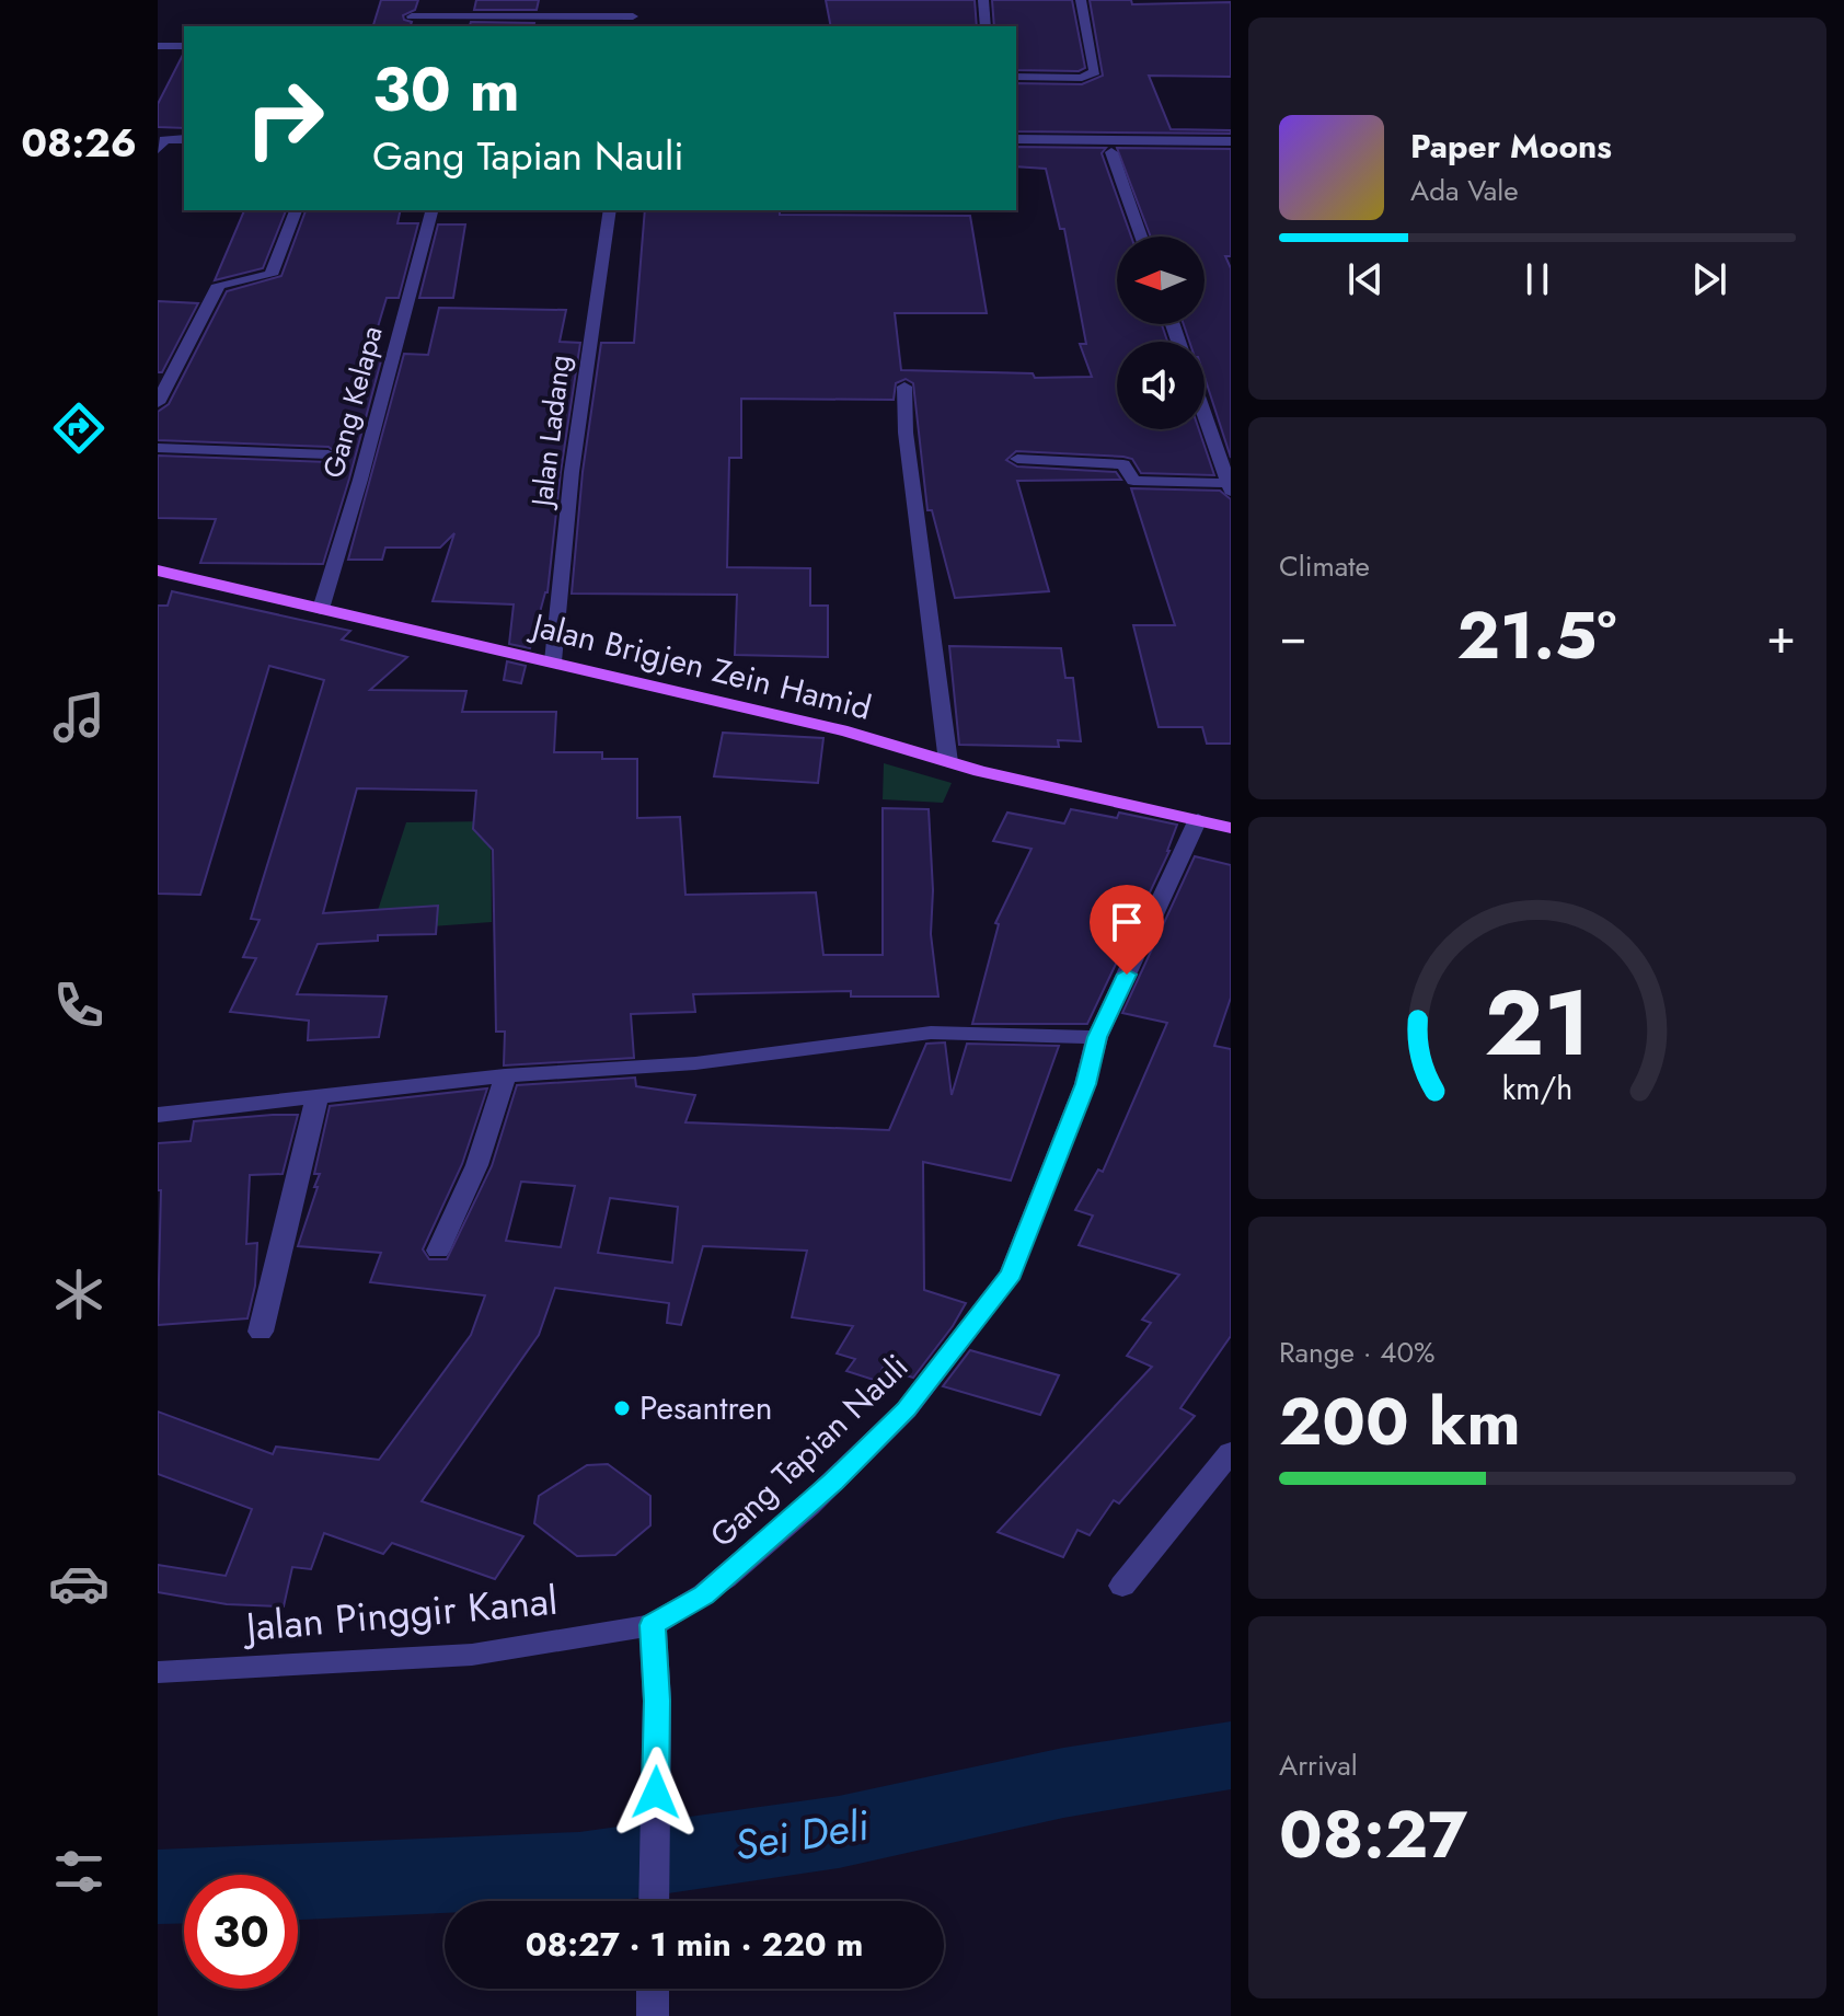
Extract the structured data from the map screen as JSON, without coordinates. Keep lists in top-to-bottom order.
{
  "streets": {
    "main road": ["Jalan Brigjen Zein Hamid"],
    "street": [
      "Gang Kelapa",
      "Jalan Ladang",
      "Gang Tapian Nauli",
      "Jalan Pinggir Kanal"
    ]
  },
  "crossings": [
    ["Gang Kelapa", "Jalan Brigjen Zein Hamid"],
    ["Jalan Ladang", "Jalan Brigjen Zein Hamid"],
    ["Jalan Brigjen Zein Hamid", "Gang Tapian Nauli"],
    ["Gang Tapian Nauli", "Jalan Pinggir Kanal"]
  ],
  "water": ["Sei Deli"],
  "places": ["Pesantren"],
  "north": "left",
  "page": {
    "tabs": "08:26",
    "turn": ["30 m", "Gang Tapian Nauli"],
    "song": ["Paper Moons", "Ada Vale"],
    "tile": [
      "Climate",
      ["Range · 40%", "200 km"],
      ["Arrival", "08:27"]
    ],
    "heat": ["−", "21.5°", "+"],
    "limit": "30",
    "trip": "08:27 · 1 min · 220 m",
    "gauge": ["21", "km/h"]
  }
}
